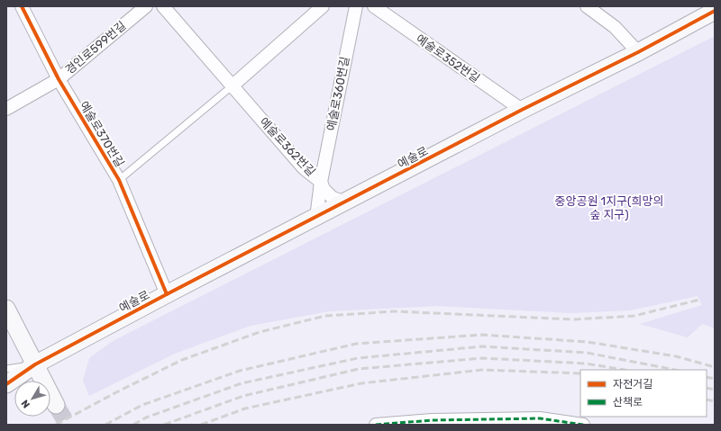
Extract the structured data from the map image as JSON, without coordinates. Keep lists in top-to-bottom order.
{
  "streets": {
    "street": [
      "경인로599번길",
      "예술로352번길",
      "예술로360번길",
      "예술로370번길",
      "예술로362번길",
      "예술로"
    ]
  },
  "crossings": [
    ["경인로599번길", "예술로370번길"],
    ["예술로352번길", "예술로"],
    ["예술로360번길", "예술로362번길"],
    ["예술로360번길", "예술로"],
    ["예술로370번길", "예술로"],
    ["예술로362번길", "예술로"]
  ],
  "parks": ["중앙공원 1지구(희망의 숲 지구)"],
  "legend": ["자전거길", "산책로"],
  "north": "bottom left"
}
